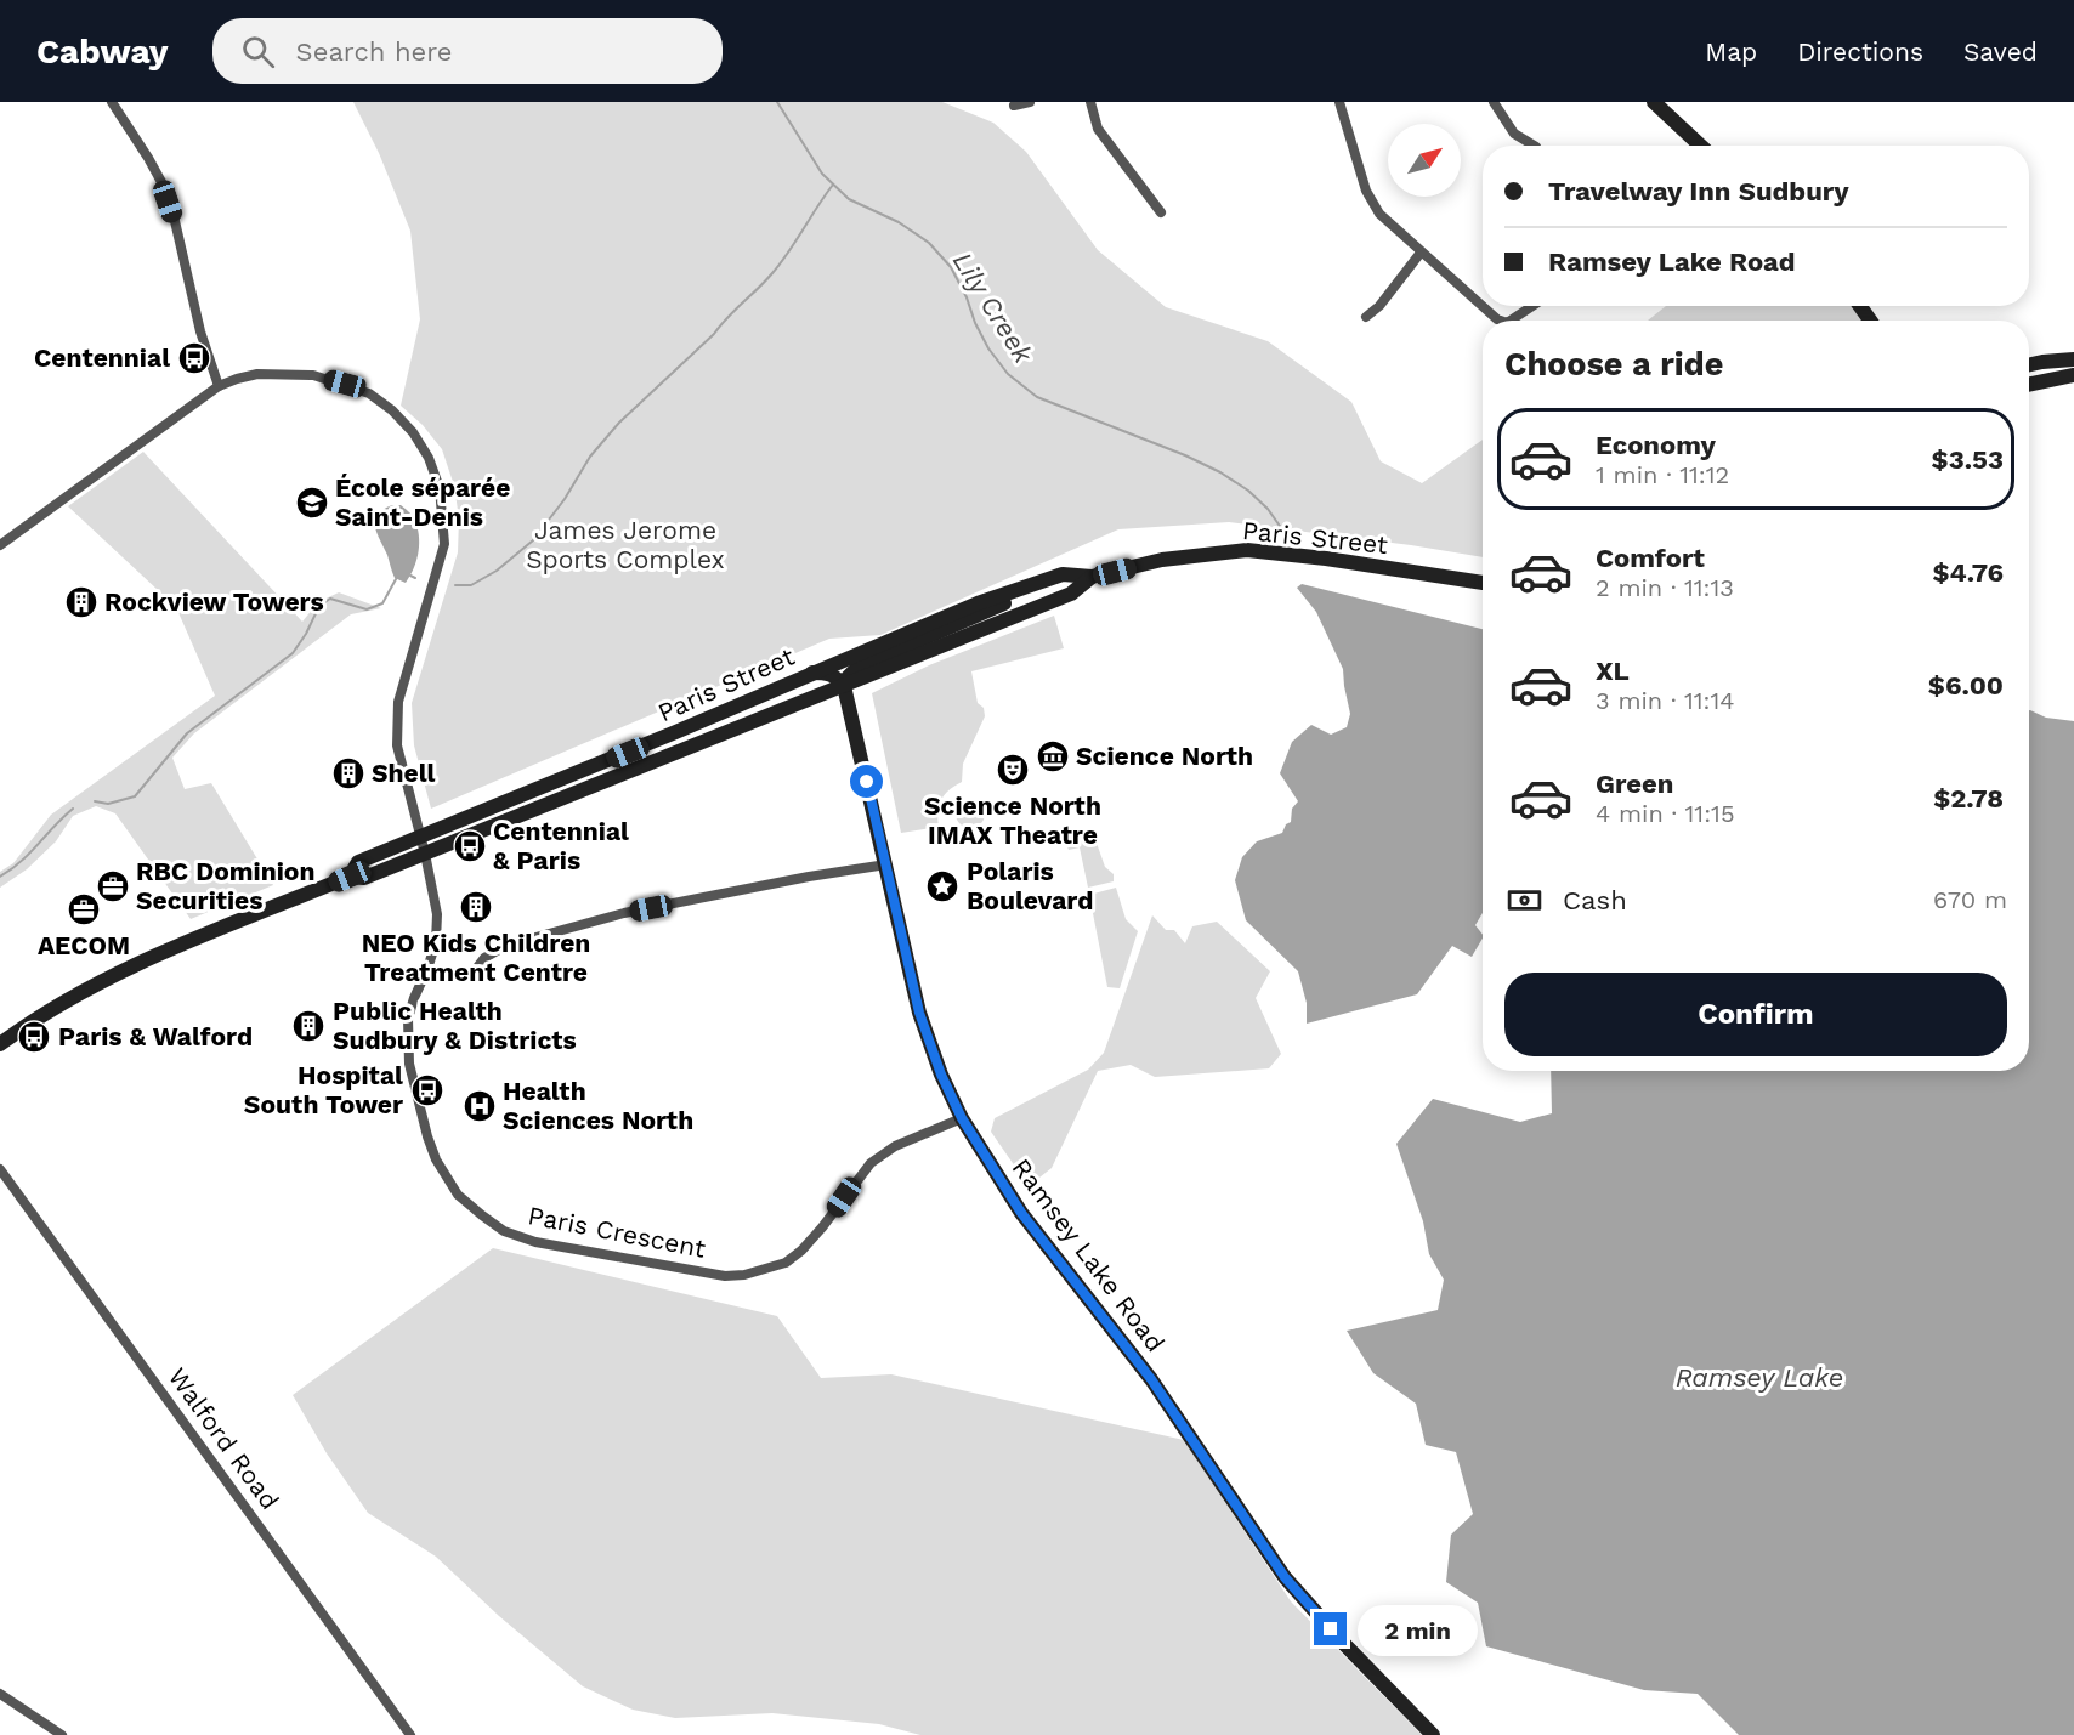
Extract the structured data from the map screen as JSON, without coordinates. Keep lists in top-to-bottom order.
{
  "streets": {
    "main road": ["Paris Street", "Ramsey Lake Road"],
    "street": ["Paris Crescent", "Walford Road"]
  },
  "crossings": [
    ["Paris Street", "Paris Crescent"],
    ["Paris Street", "Ramsey Lake Road"],
    ["Paris Crescent", "Ramsey Lake Road"]
  ],
  "water": ["Lily Creek", "Ramsey Lake"],
  "parks": ["James Jerome Sports Complex"],
  "places": {
    "bus stop": [
      "Centennial",
      "Centennial & Paris",
      "Paris & Walford",
      "Hospital South Tower"
    ],
    "school or university": ["École séparée Saint-Denis"],
    "building": [
      "Rockview Towers",
      "Shell",
      "NEO Kids Children Treatment Centre",
      "Public Health Sudbury & Districts"
    ],
    "museum": ["Science North"],
    "theatre": ["Science North IMAX Theatre"],
    "office": ["RBC Dominion Securities", "AECOM"],
    "place": ["Polaris Boulevard"],
    "hospital": ["Health Sciences North"]
  },
  "north": "top right",
  "page": {
    "header": "Cabway",
    "search": "Search here",
    "nav": ["Map", "Directions", "Saved"],
    "banner": ["Travelway Inn Sudbury", "Ramsey Lake Road"],
    "heading": "Choose a ride",
    "list": [
      {
        "name": "Economy",
        "note": "1 min · 11:12",
        "value": "$3.53"
      },
      {
        "name": "Comfort",
        "note": "2 min · 11:13",
        "value": "$4.76"
      },
      {
        "name": "XL",
        "note": "3 min · 11:14",
        "value": "$6.00"
      },
      {
        "name": "Green",
        "note": "4 min · 11:15",
        "value": "$2.78"
      }
    ],
    "pay": ["Cash", "670 m"],
    "buttons": "Confirm",
    "bubble": "2 min"
  }
}
